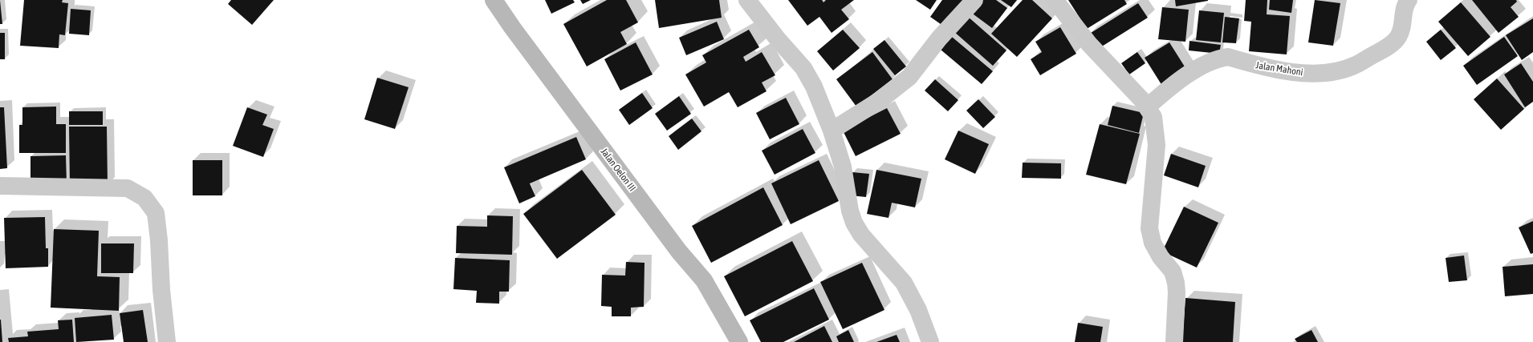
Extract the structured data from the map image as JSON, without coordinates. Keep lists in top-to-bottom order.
{
  "streets": {
    "street": ["Jalan Mahoni", "Jalan Oelon III"]
  }
}
